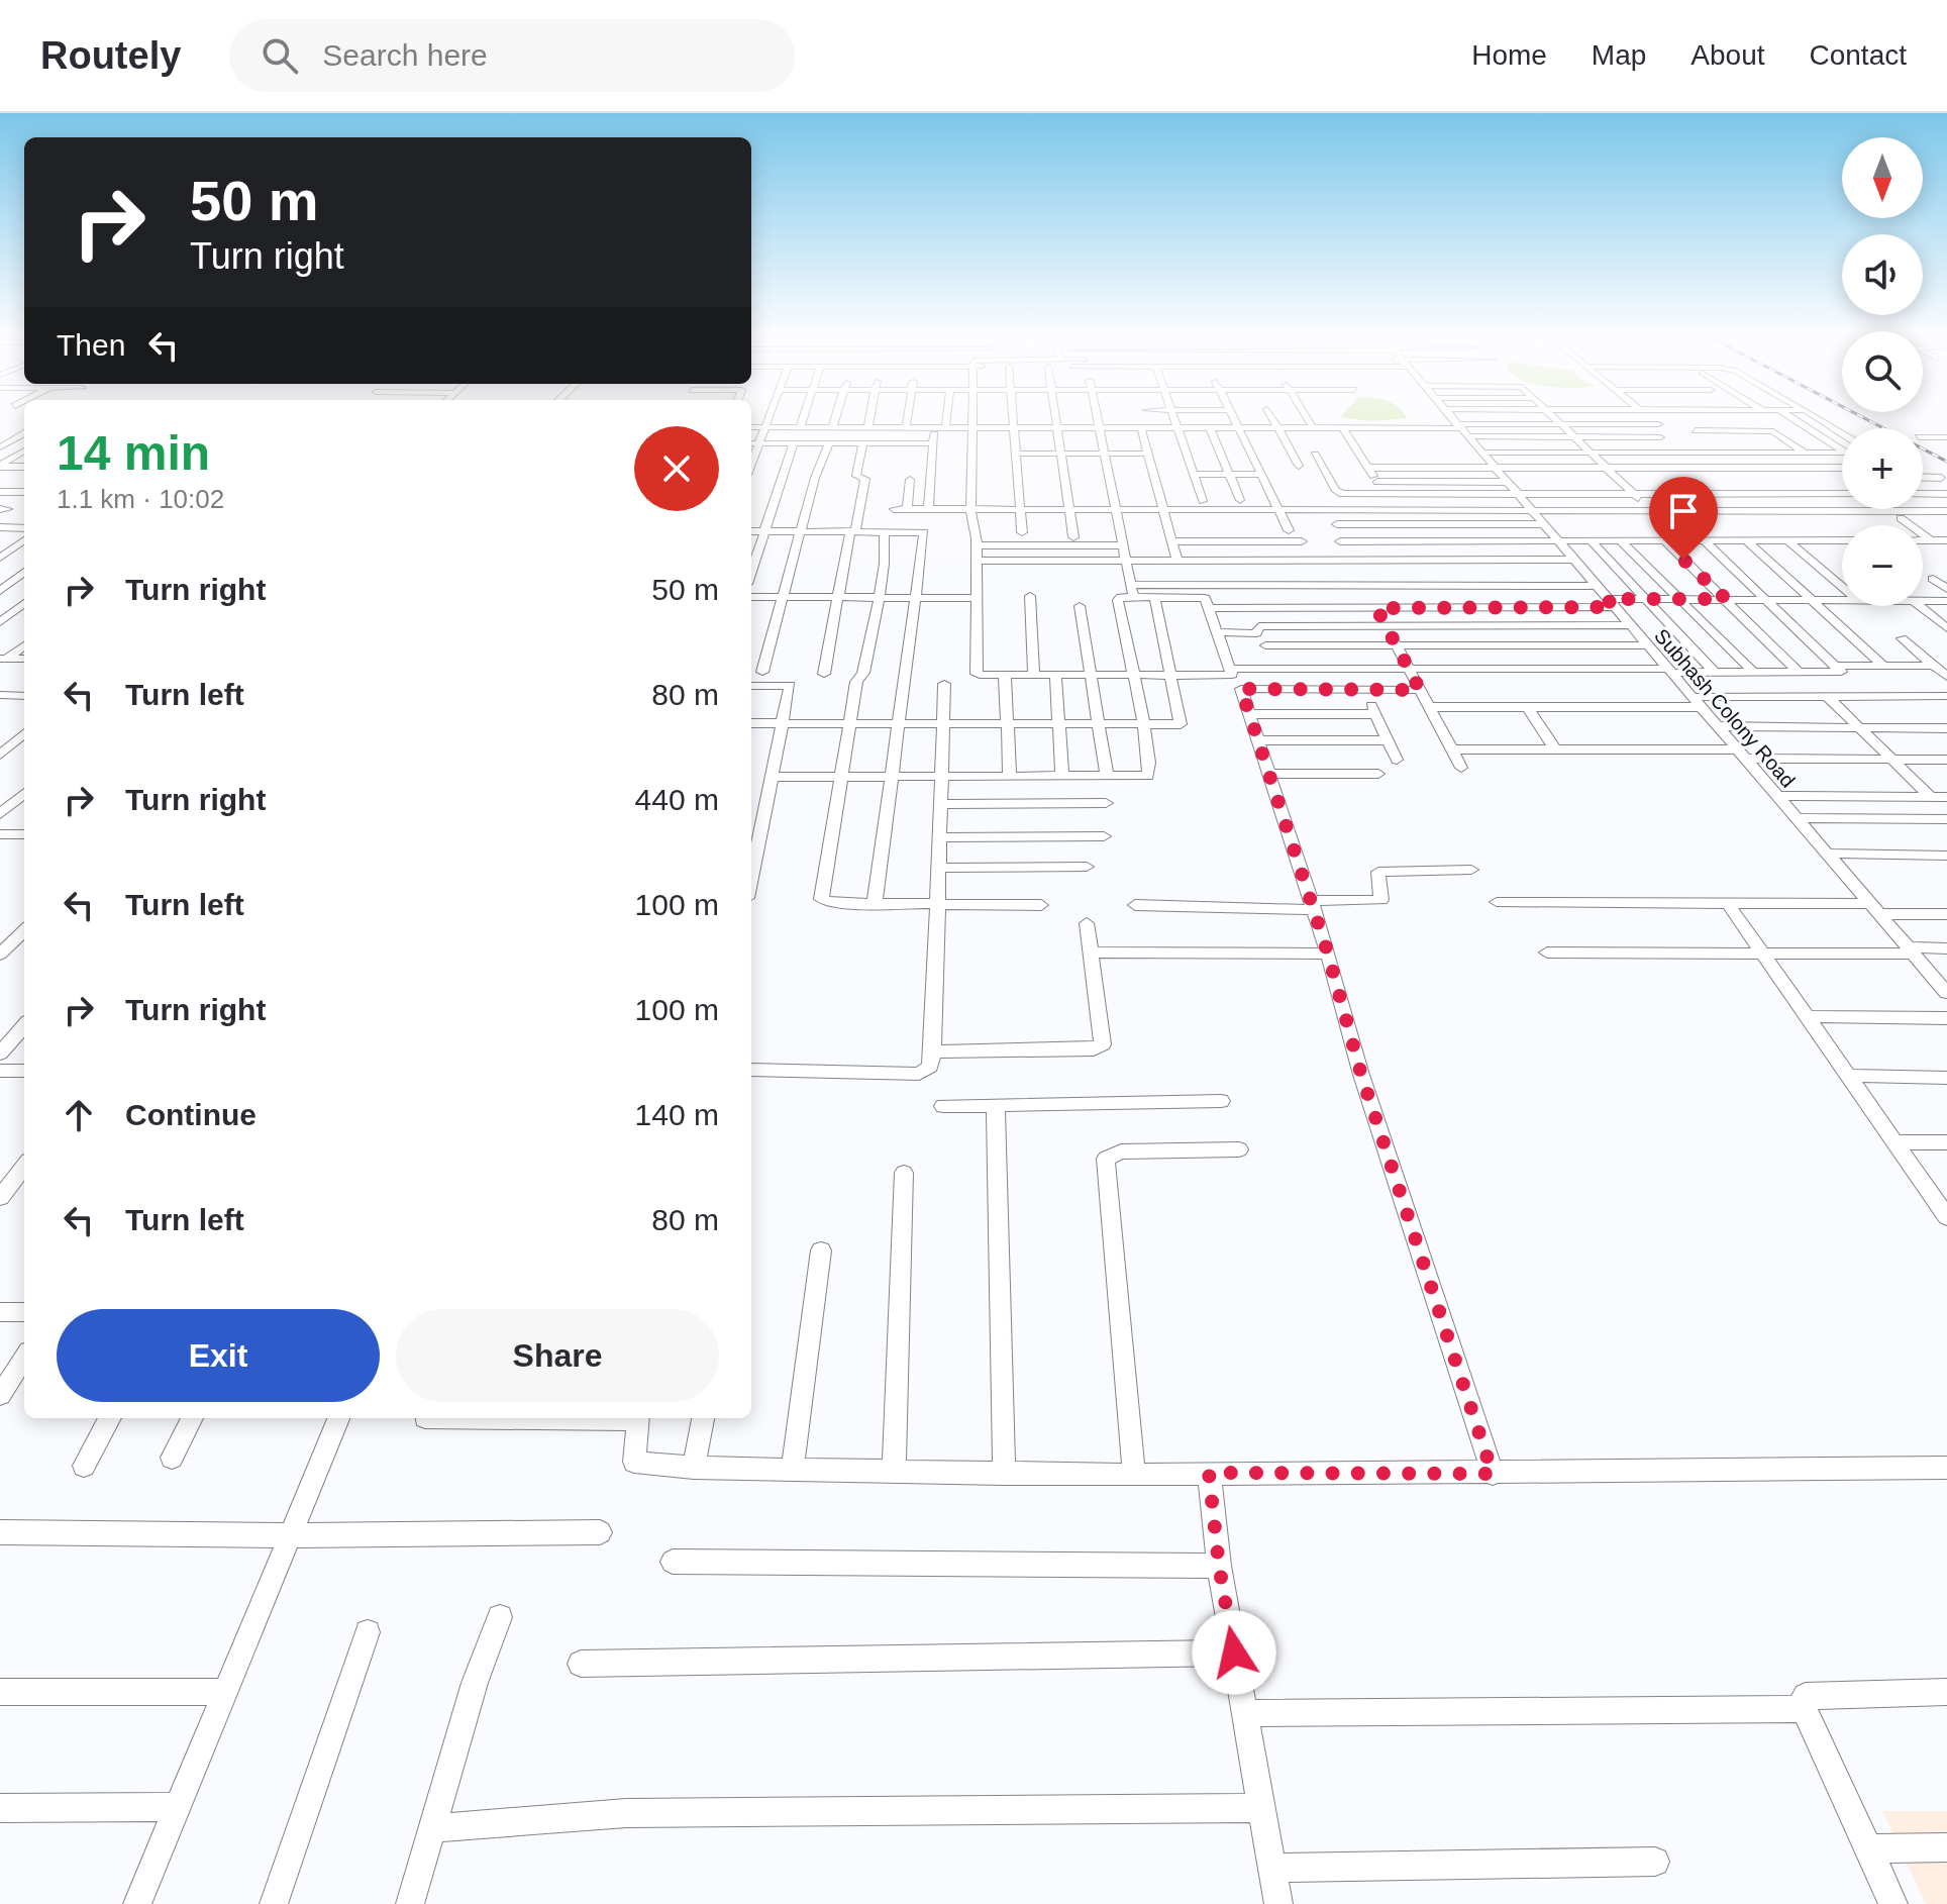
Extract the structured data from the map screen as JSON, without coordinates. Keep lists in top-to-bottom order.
{
  "streets": {
    "street": ["Subhash Colony Road"]
  },
  "north": "bottom",
  "page": {
    "header": "Routely",
    "search": "Search here",
    "nav": [
      "Home",
      "Map",
      "About",
      "Contact"
    ],
    "map_buttons": ["+", "−"],
    "turn": ["50 m", "Turn right"],
    "then": "Then",
    "heading": ["14 min", "1.1 km · 10:02"],
    "list": [
      {
        "name": "Turn right",
        "value": "50 m"
      },
      {
        "name": "Turn left",
        "value": "80 m"
      },
      {
        "name": "Turn right",
        "value": "440 m"
      },
      {
        "name": "Turn left",
        "value": "100 m"
      },
      {
        "name": "Turn right",
        "value": "100 m"
      },
      {
        "name": "Continue",
        "value": "140 m"
      },
      {
        "name": "Turn left",
        "value": "80 m"
      }
    ],
    "buttons": ["Exit", "Share"]
  }
}
